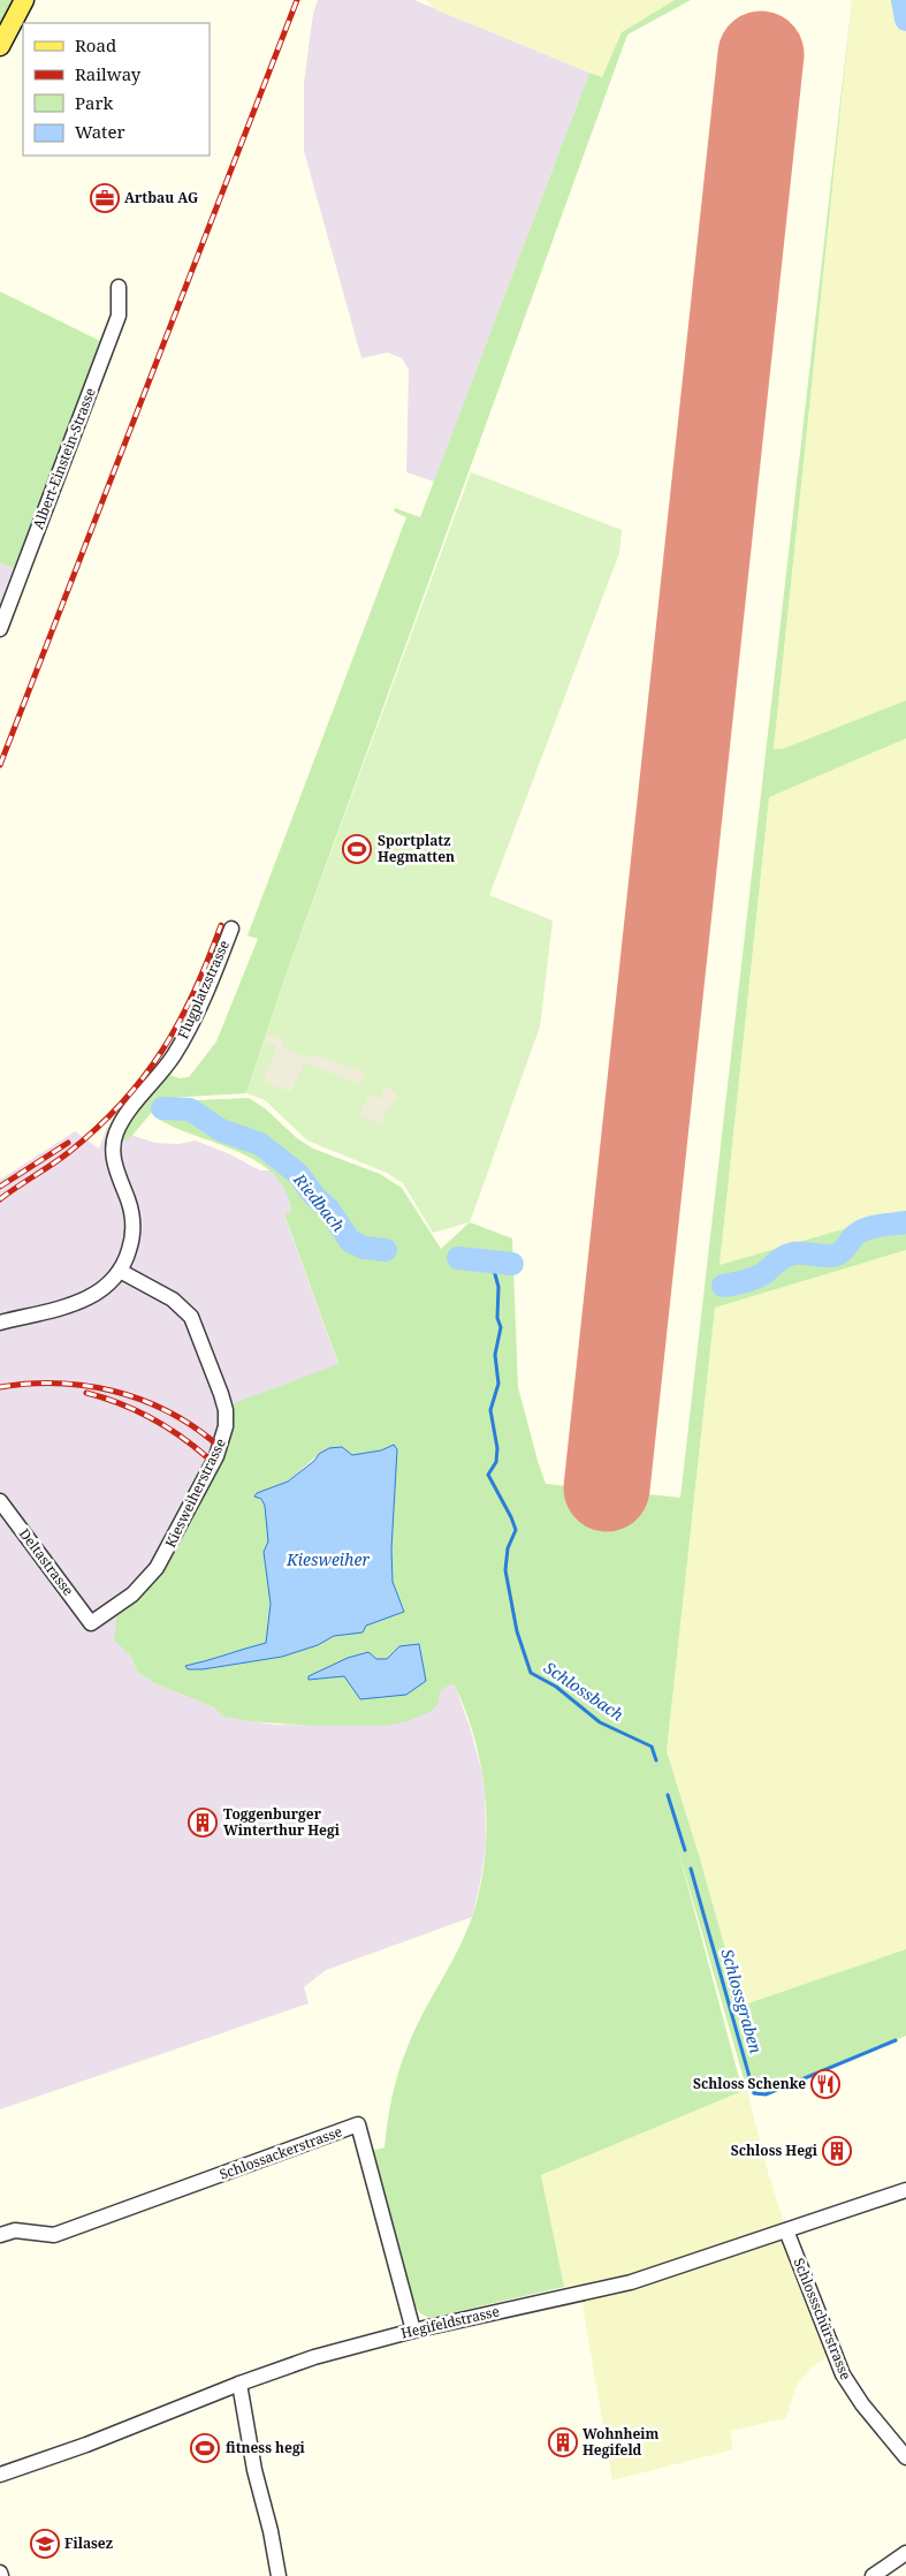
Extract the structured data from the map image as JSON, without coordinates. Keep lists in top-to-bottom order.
{
  "streets": {
    "street": [
      "Albert-Einstein-Strasse",
      "Flugplatzstrasse",
      "Kiesweiherstrasse",
      "Deltastrasse",
      "Schlossackerstrasse",
      "Schlossschürstrasse",
      "Hegifeldstrasse"
    ]
  },
  "crossings": [
    ["Flugplatzstrasse", "Kiesweiherstrasse"],
    ["Kiesweiherstrasse", "Deltastrasse"],
    ["Schlossackerstrasse", "Hegifeldstrasse"],
    ["Schlossschürstrasse", "Hegifeldstrasse"]
  ],
  "water": [
    "Riedbach",
    "Kiesweiher",
    "Schlossbach",
    "Schlossgraben"
  ],
  "places": {
    "office": ["Artbau AG"],
    "sports": ["Sportplatz Hegmatten", "fitness hegi"],
    "building": ["Toggenburger Winterthur Hegi", "Schloss Hegi", "Wohnheim Hegifeld"],
    "restaurant": ["Schloss Schenke"],
    "school or university": ["Filasez"]
  },
  "legend": [
    "Road",
    "Railway",
    "Park",
    "Water"
  ]
}
